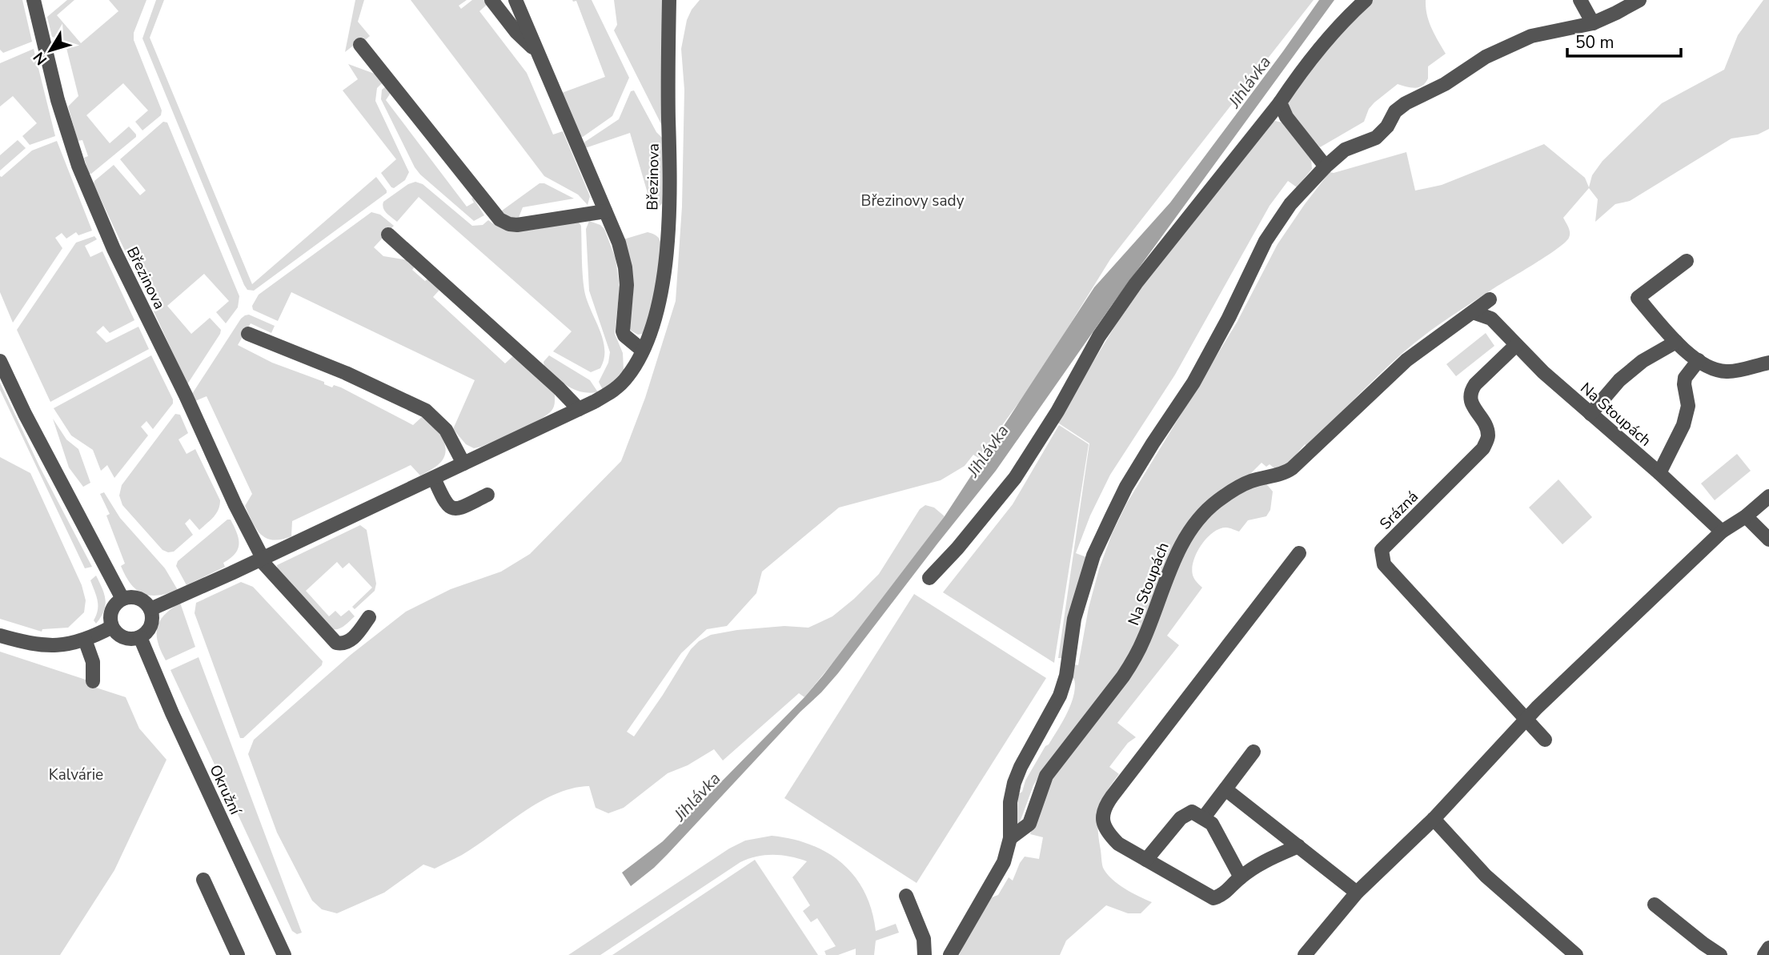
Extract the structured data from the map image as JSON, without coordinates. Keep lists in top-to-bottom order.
{
  "streets": {
    "street": [
      "Březinova",
      "Na Stoupách",
      "Srázná",
      "Okružní"
    ]
  },
  "crossings": [
    ["Březinova", "Okružní"],
    ["Na Stoupách", "Srázná"]
  ],
  "water": ["Jihlávka"],
  "parks": ["Březinovy sady", "Kalvárie"],
  "scale_bar": "50 m",
  "north": "bottom left"
}
